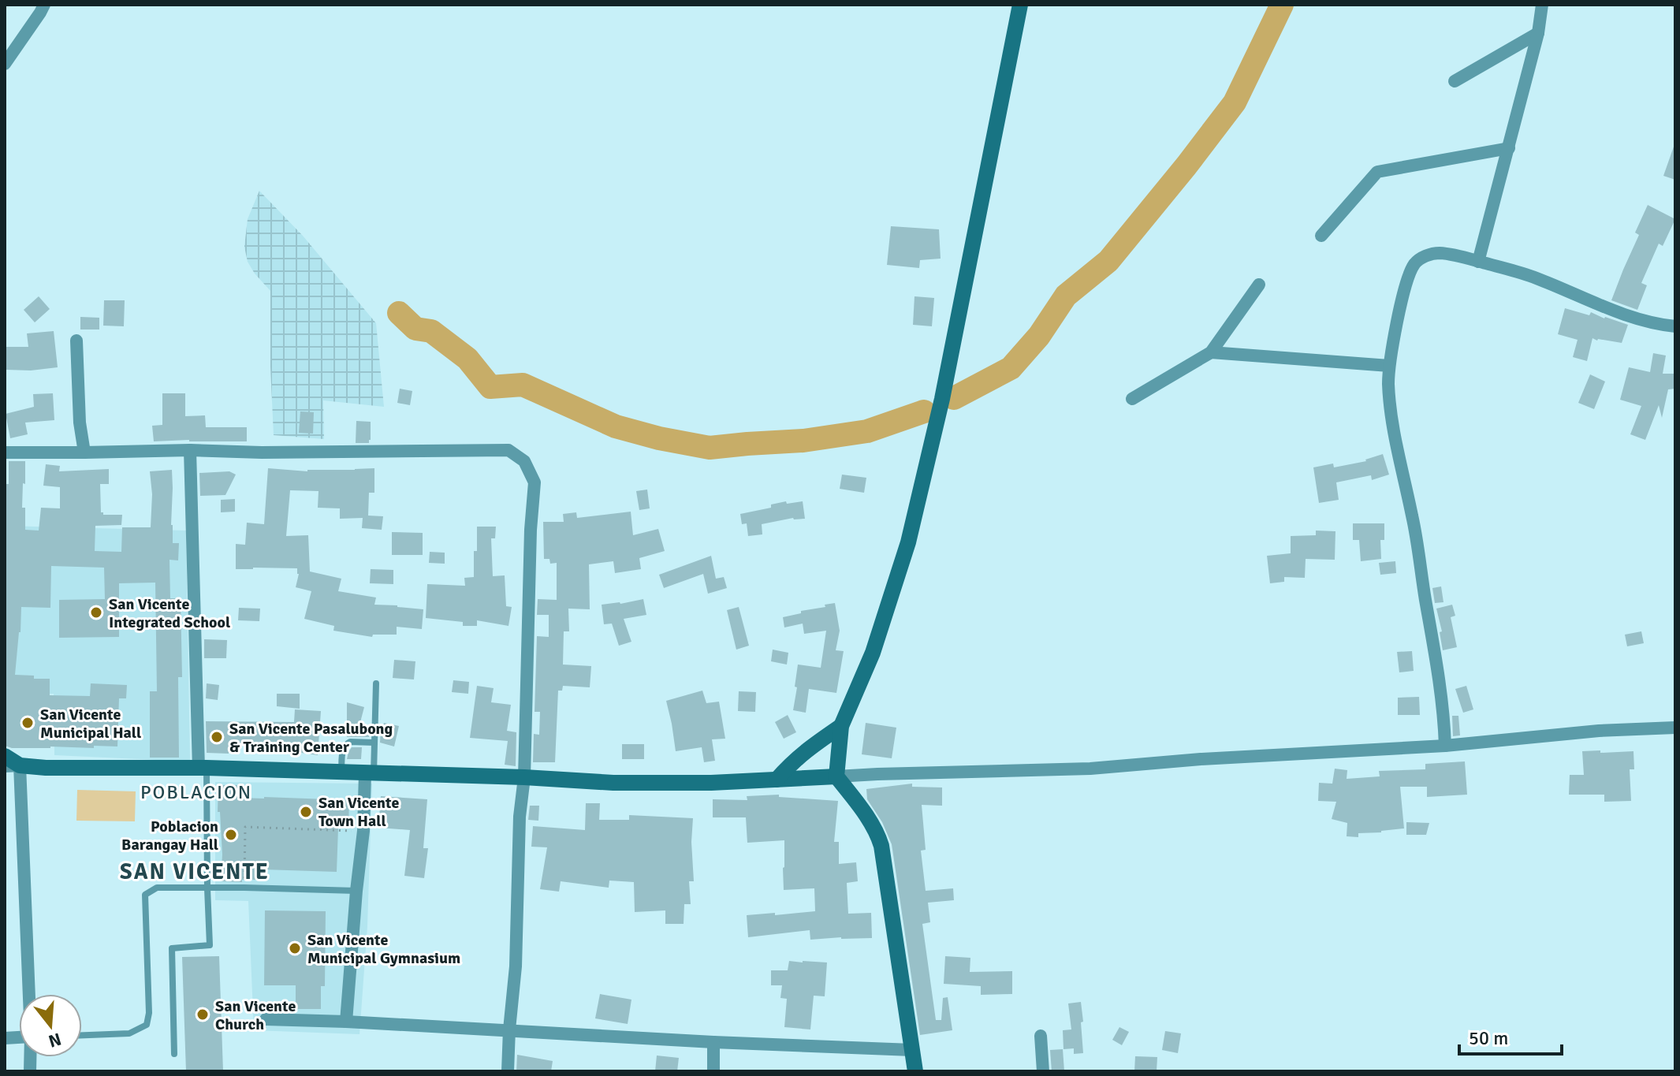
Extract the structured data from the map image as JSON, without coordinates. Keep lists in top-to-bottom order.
{
  "districts": ["POBLACION", "SAN VICENTE"],
  "places": [
    "San Vicente Integrated School",
    "San Vicente Municipal Hall",
    "San Vicente Pasalubong & Training Center",
    "San Vicente Town Hall",
    "Poblacion Barangay Hall",
    "San Vicente Municipal Gymnasium",
    "San Vicente Church"
  ],
  "scale_bar": "50 m",
  "north": "bottom"
}
